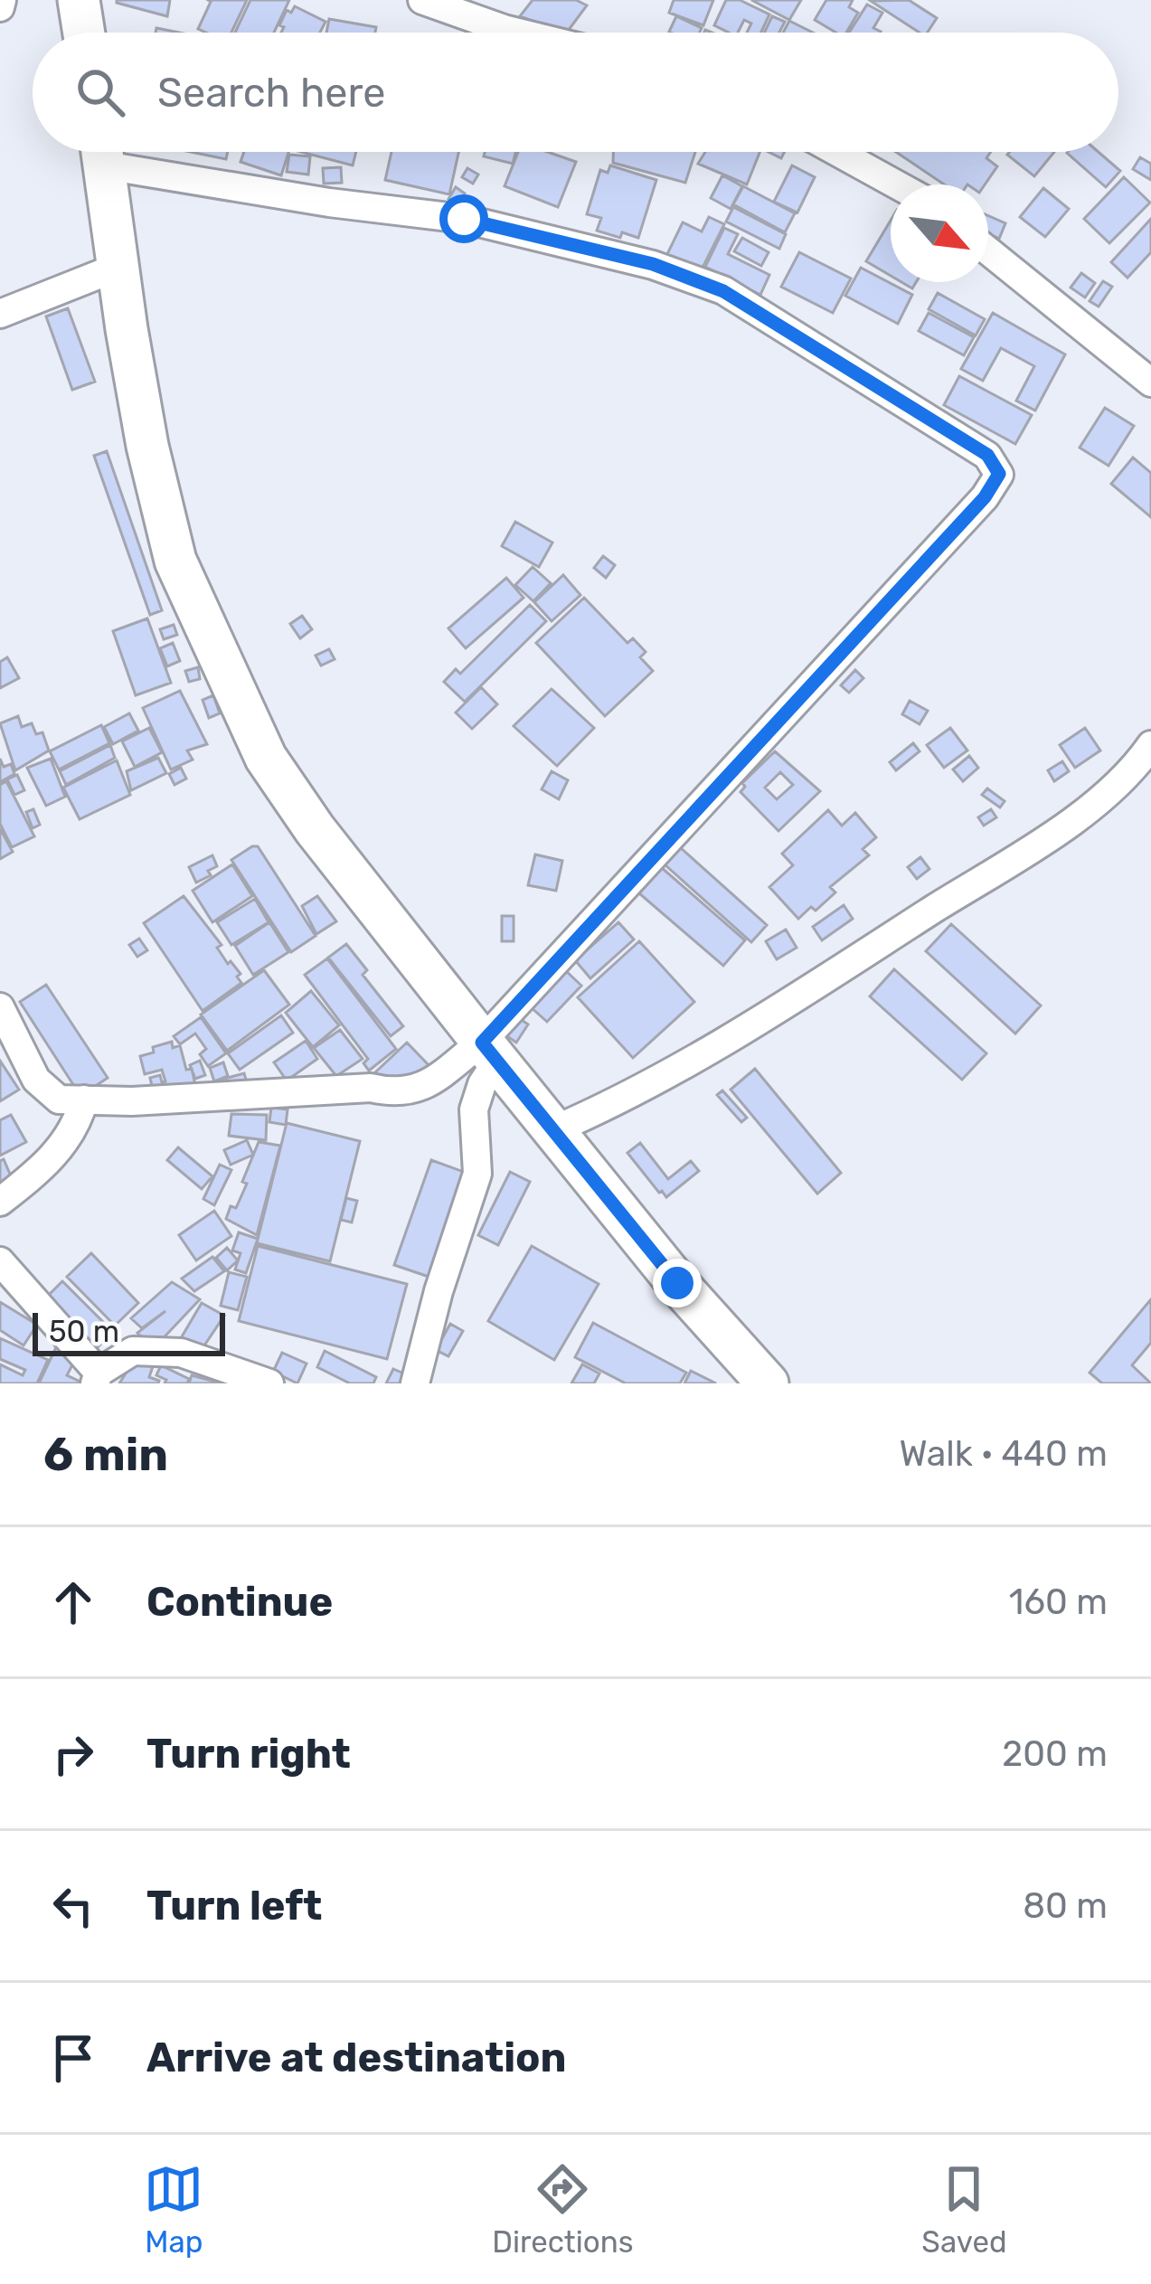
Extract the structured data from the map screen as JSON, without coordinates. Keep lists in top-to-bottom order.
{
  "scale_bar": "50 m",
  "north": "bottom right",
  "page": {
    "search": "Search here",
    "scale": "50 m",
    "heading": ["6 min", "Walk · 440 m"],
    "list": [
      ["Continue", "160 m"],
      ["Turn right", "200 m"],
      ["Turn left", "80 m"],
      "Arrive at destination"
    ],
    "nav": ["Map", "Directions", "Saved"]
  }
}
